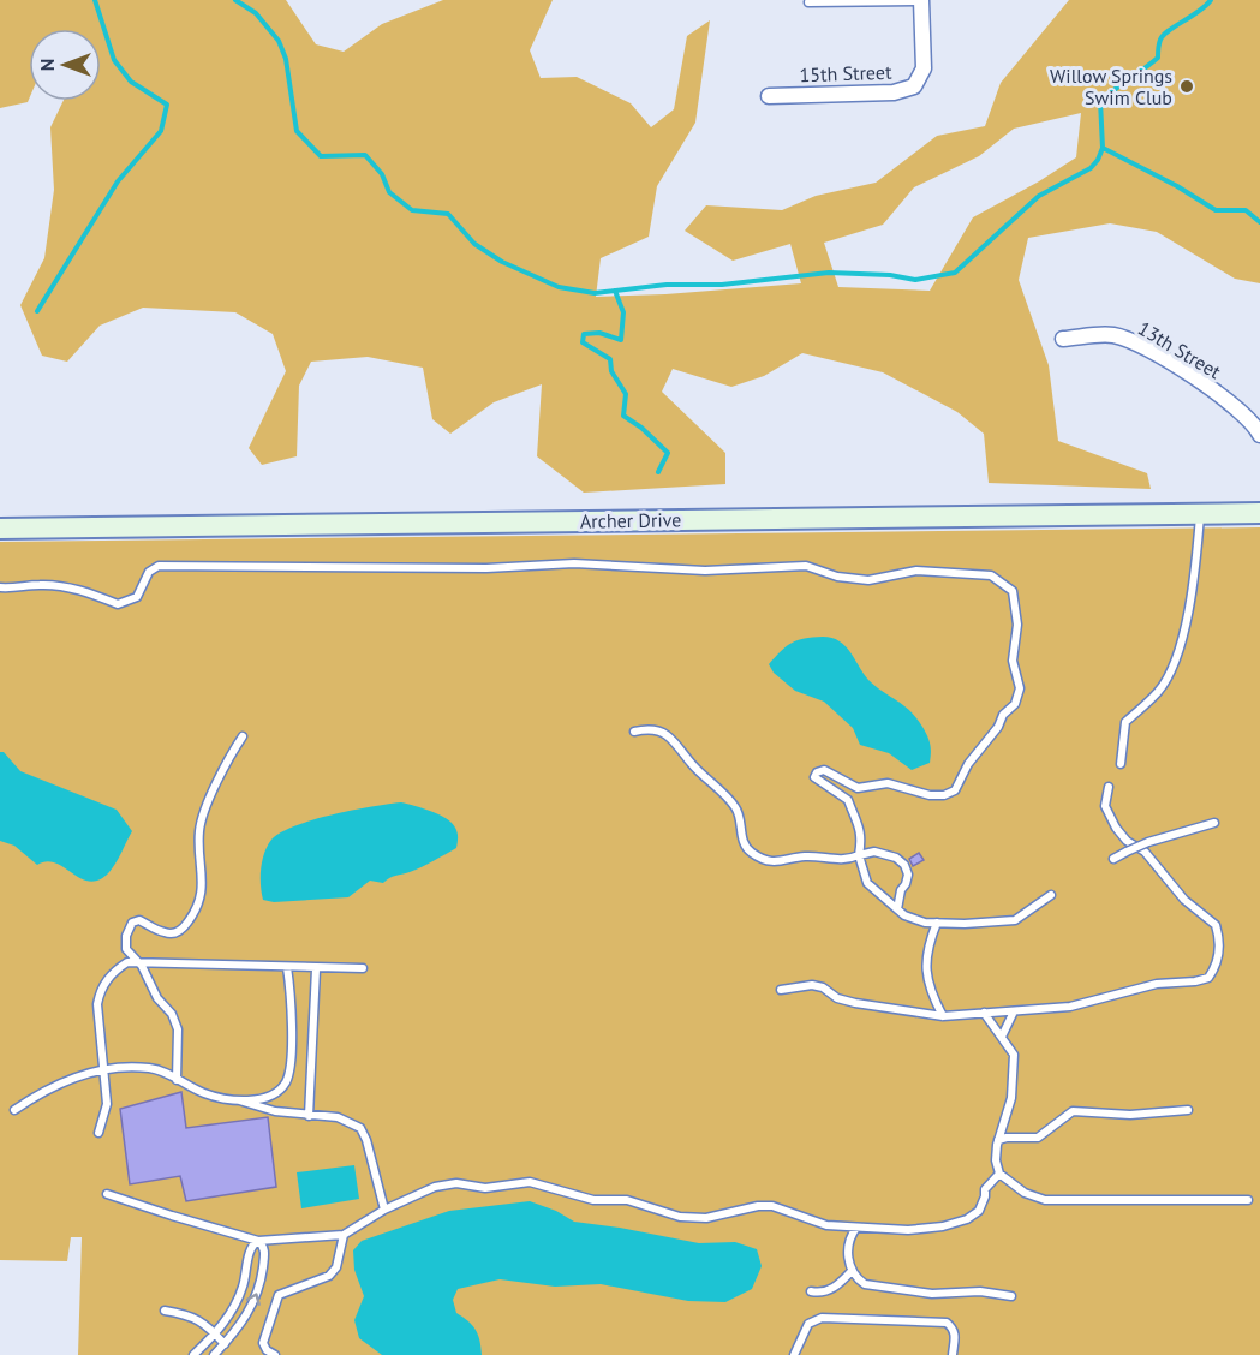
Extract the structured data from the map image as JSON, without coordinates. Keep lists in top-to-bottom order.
{
  "streets": {
    "street": ["15th Street", "13th Street", "Archer Drive"]
  },
  "places": ["Willow Springs Swim Club"],
  "north": "left"
}
